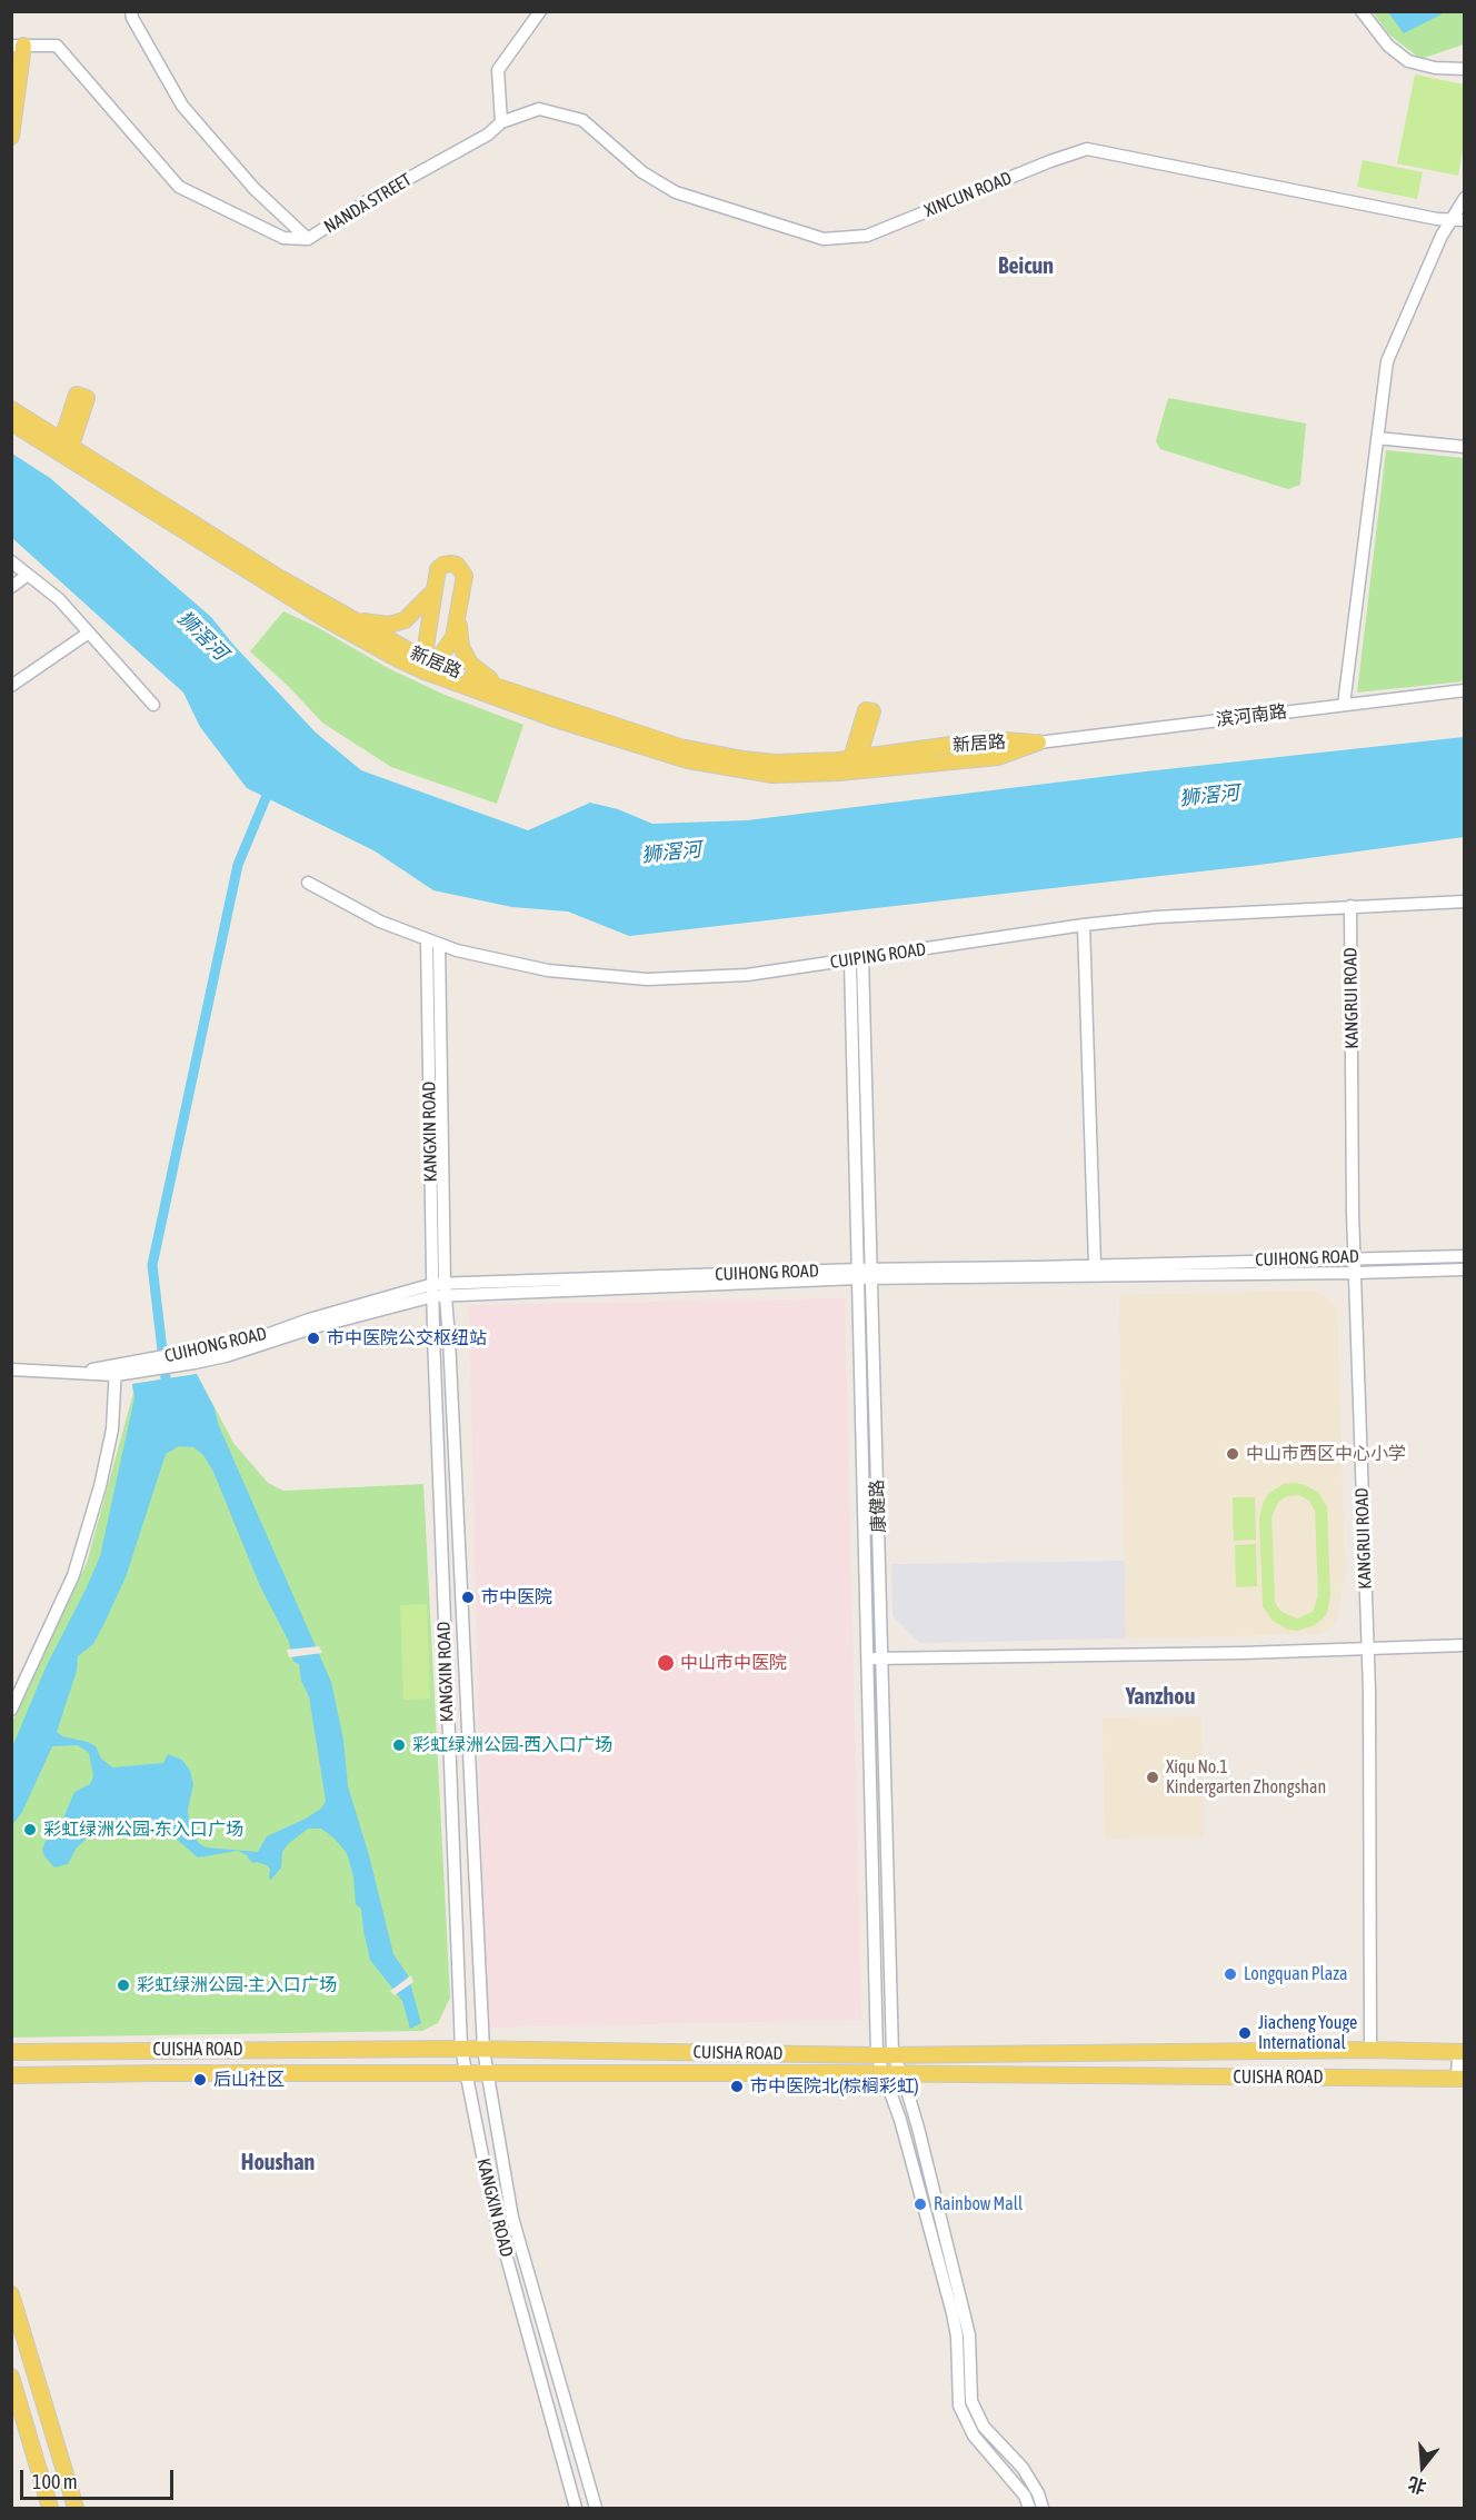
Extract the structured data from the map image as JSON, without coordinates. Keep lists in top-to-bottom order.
{
  "streets": {
    "main road": ["新居路", "CUISHA ROAD"],
    "street": [
      "XINCUN ROAD",
      "NANDA STREET",
      "滨河南路",
      "CUIPING ROAD",
      "KANGRUI ROAD",
      "KANGXIN ROAD",
      "CUIHONG ROAD",
      "康健路"
    ]
  },
  "crossings": [
    ["XINCUN ROAD", "NANDA STREET"],
    ["新居路", "滨河南路"],
    ["CUIPING ROAD", "KANGRUI ROAD"],
    ["CUIPING ROAD", "KANGXIN ROAD"],
    ["CUIPING ROAD", "康健路"],
    ["KANGRUI ROAD", "CUIHONG ROAD"],
    ["KANGRUI ROAD", "CUISHA ROAD"],
    ["KANGXIN ROAD", "CUIHONG ROAD"],
    ["KANGXIN ROAD", "CUISHA ROAD"],
    ["CUIHONG ROAD", "康健路"],
    ["康健路", "CUISHA ROAD"]
  ],
  "districts": ["Beicun", "Yanzhou", "Houshan"],
  "water": ["狮滘河"],
  "places": [
    "市中医院公交枢纽站",
    "中山市西区中心小学",
    "市中医院",
    "中山市中医院",
    "彩虹绿洲公园-西入口广场",
    "Xiqu No.1 Kindergarten Zhongshan",
    "彩虹绿洲公园-东入口广场",
    "Longquan Plaza",
    "彩虹绿洲公园-主入口广场",
    "Jiacheng Youge International",
    "后山社区",
    "市中医院北(棕榈彩虹)",
    "Rainbow Mall"
  ],
  "scale_bar": "100 m",
  "north": "bottom"
}
